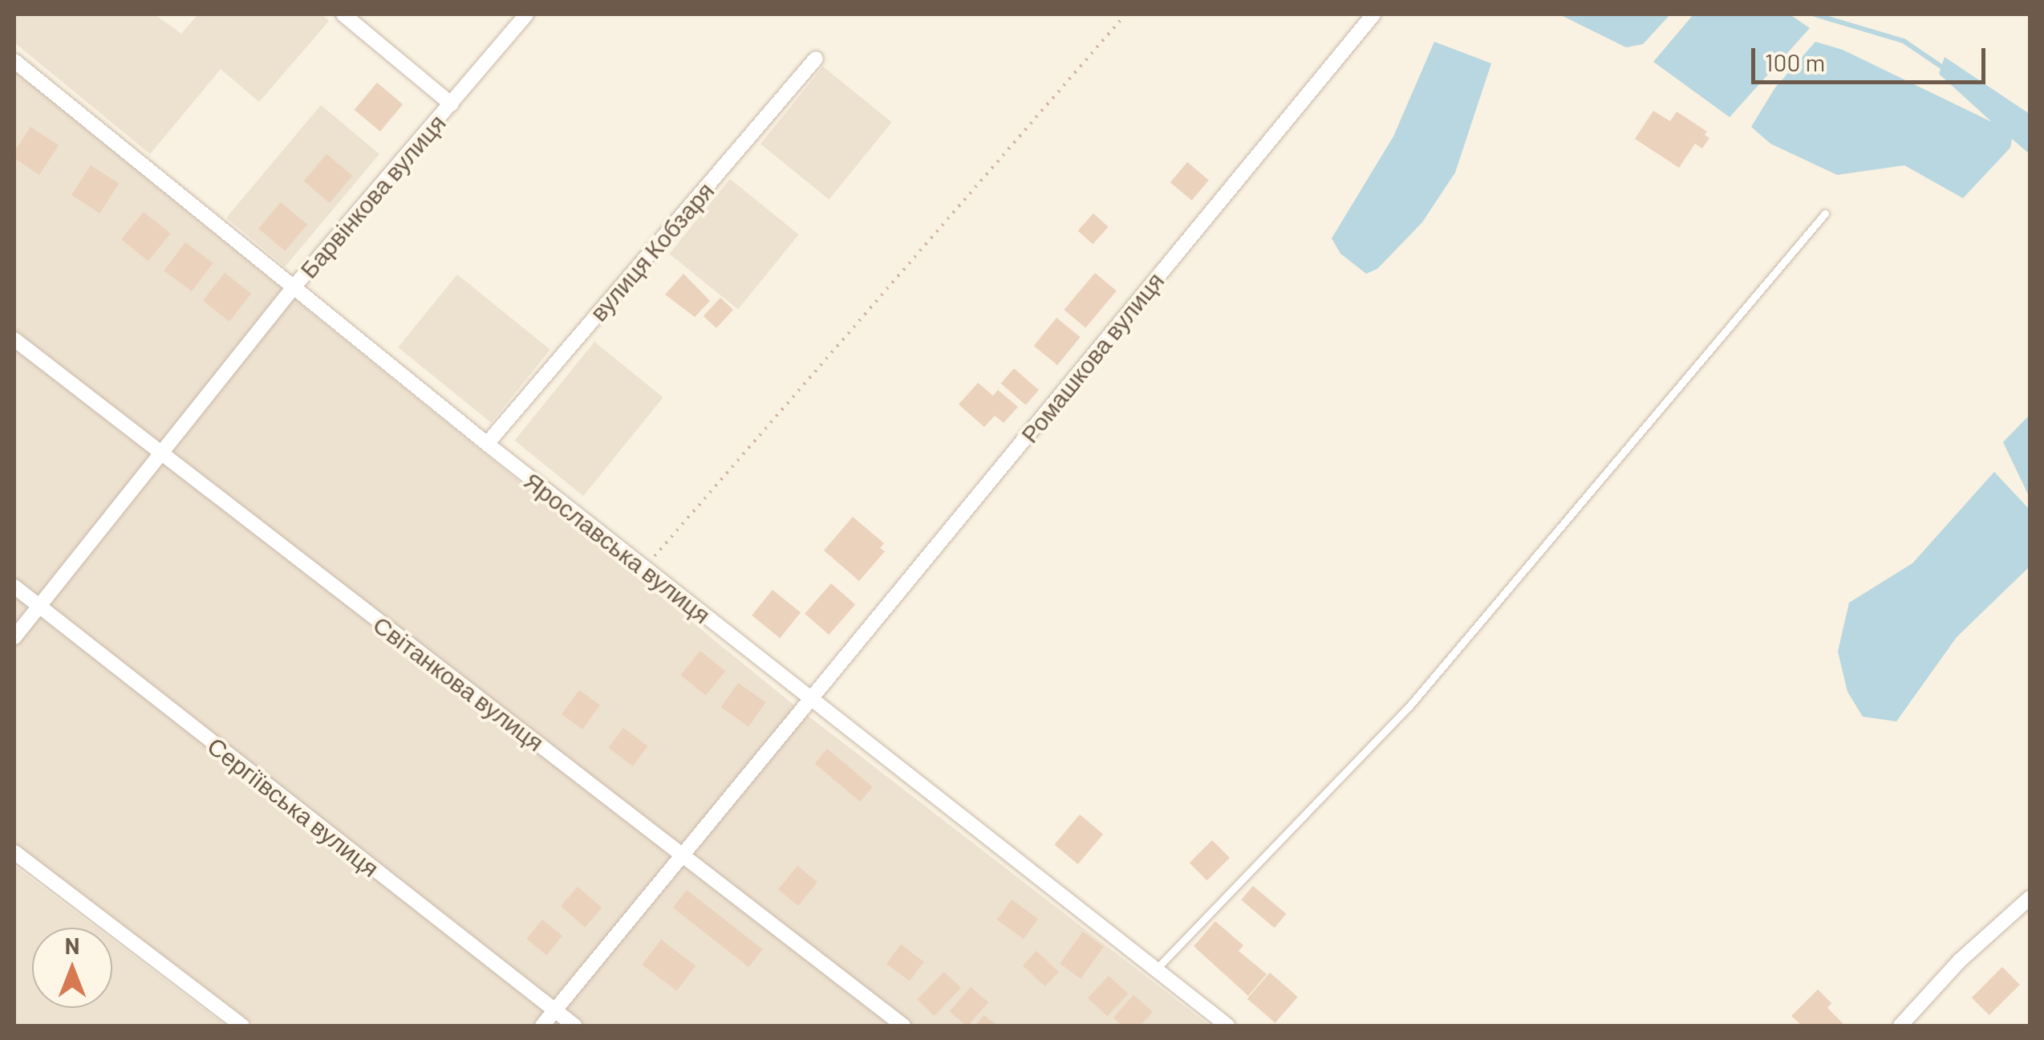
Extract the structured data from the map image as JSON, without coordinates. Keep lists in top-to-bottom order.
{
  "streets": {
    "street": [
      "Барвінкова вулиця",
      "вулиця Кобзаря",
      "Ромашкова вулиця",
      "Ярославська вулиця",
      "Світанкова вулиця",
      "Сергіївська вулиця"
    ]
  },
  "crossings": [
    ["Барвінкова вулиця", "Ярославська вулиця"],
    ["Барвінкова вулиця", "Світанкова вулиця"],
    ["Барвінкова вулиця", "Сергіївська вулиця"],
    ["вулиця Кобзаря", "Ярославська вулиця"],
    ["Ромашкова вулиця", "Ярославська вулиця"],
    ["Ромашкова вулиця", "Світанкова вулиця"],
    ["Ромашкова вулиця", "Сергіївська вулиця"]
  ],
  "scale_bar": "100 m",
  "north": "top"
}
